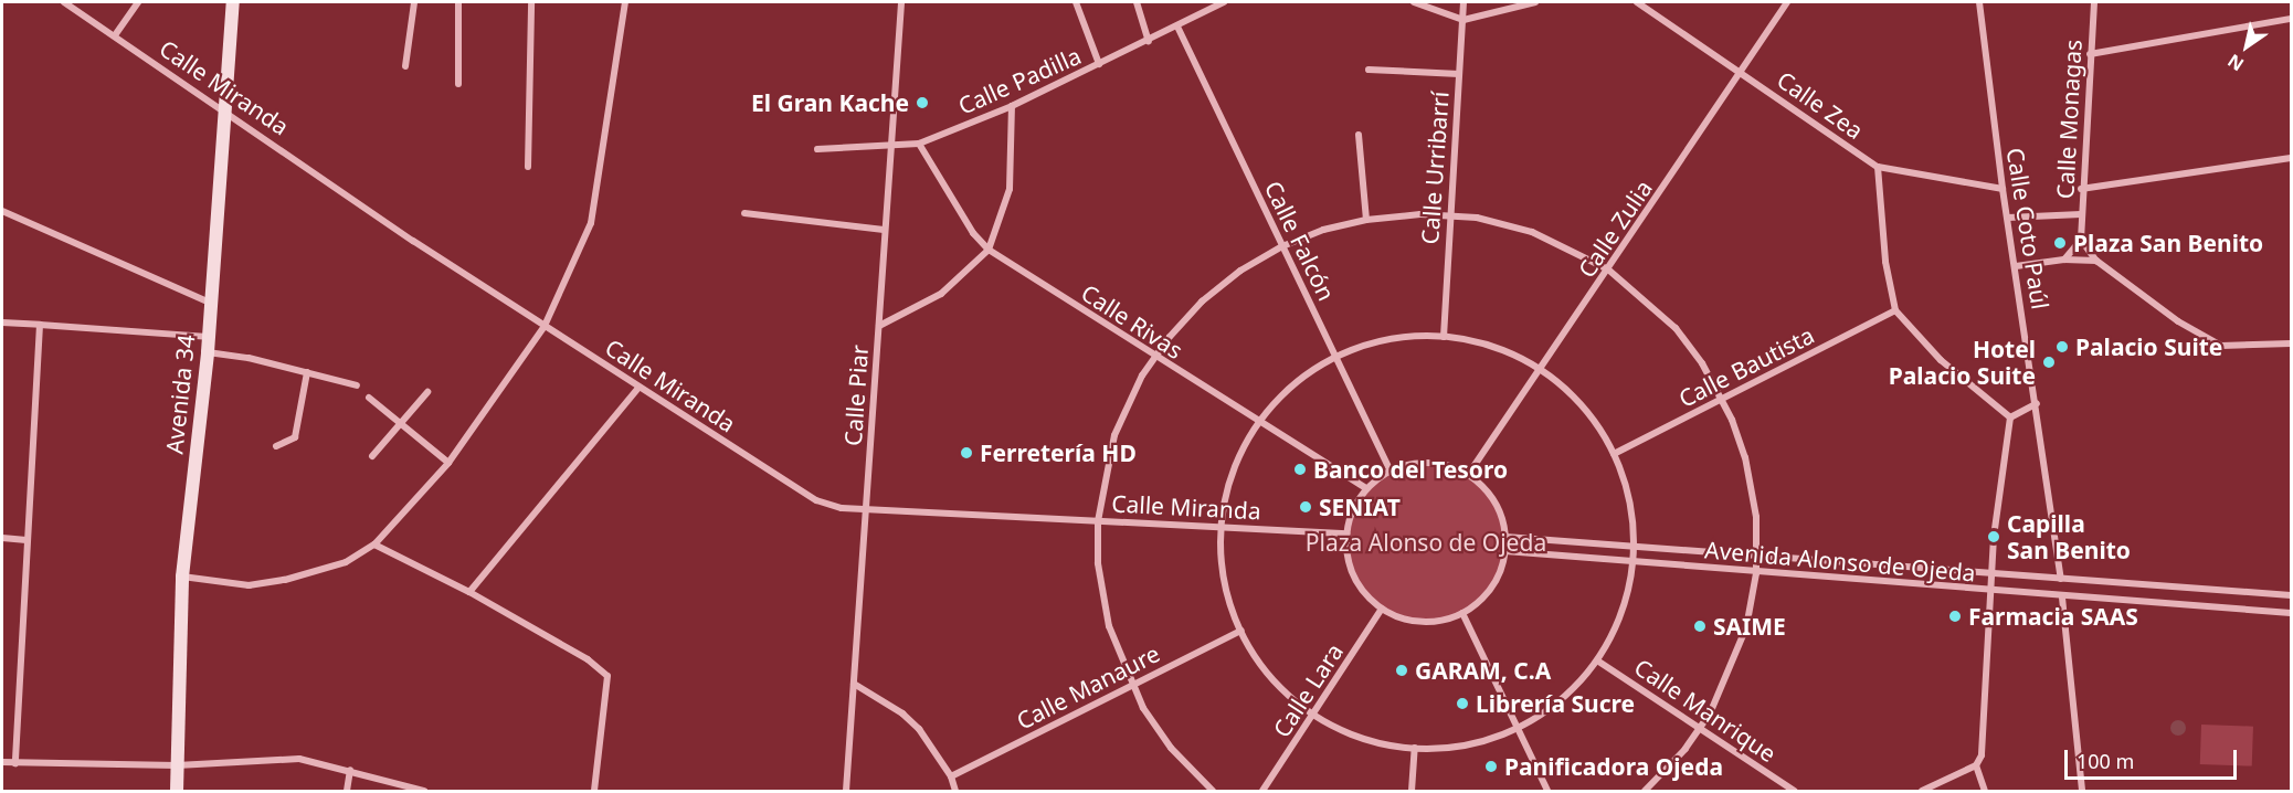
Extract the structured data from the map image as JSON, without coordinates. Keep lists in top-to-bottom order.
{
  "streets": {
    "street": [
      "Calle Padilla",
      "Calle Miranda",
      "Calle Zea",
      "Calle Monagas",
      "Calle Urribarrí",
      "Calle Zulia",
      "Calle Coto Paúl",
      "Calle Falcón",
      "Calle Rivas",
      "Calle Bautista",
      "Avenida 34",
      "Calle Piar",
      "Avenida Alonso de Ojeda",
      "Calle Manaure",
      "Calle Lara",
      "Calle Manrique"
    ]
  },
  "crossings": [
    ["Calle Padilla", "Calle Falcón"],
    ["Calle Padilla", "Calle Rivas"],
    ["Calle Padilla", "Calle Piar"],
    ["Calle Miranda", "Calle Zulia"],
    ["Calle Miranda", "Calle Falcón"],
    ["Calle Miranda", "Calle Rivas"],
    ["Calle Miranda", "Avenida 34"],
    ["Calle Miranda", "Calle Piar"],
    ["Calle Miranda", "Avenida Alonso de Ojeda"],
    ["Calle Miranda", "Calle Lara"],
    ["Calle Zea", "Calle Zulia"],
    ["Calle Zea", "Calle Coto Paúl"],
    ["Calle Zulia", "Calle Falcón"],
    ["Calle Zulia", "Calle Rivas"],
    ["Calle Zulia", "Avenida Alonso de Ojeda"],
    ["Calle Zulia", "Calle Lara"],
    ["Calle Coto Paúl", "Avenida Alonso de Ojeda"],
    ["Calle Falcón", "Calle Rivas"],
    ["Calle Falcón", "Avenida Alonso de Ojeda"],
    ["Calle Falcón", "Calle Lara"],
    ["Calle Rivas", "Avenida Alonso de Ojeda"],
    ["Calle Rivas", "Calle Lara"],
    ["Avenida Alonso de Ojeda", "Calle Lara"]
  ],
  "parks": ["Plaza Alonso de Ojeda"],
  "places": [
    "El Gran Kache",
    "Plaza San Benito",
    "Palacio Suite",
    "Hotel Palacio Suite",
    "Ferretería HD",
    "Banco del Tesoro",
    "SENIAT",
    "Capilla San Benito",
    "Farmacia SAAS",
    "SAIME",
    "GARAM, C.A",
    "Librería Sucre",
    "Panificadora Ojeda"
  ],
  "scale_bar": "100 m",
  "north": "bottom left"
}
